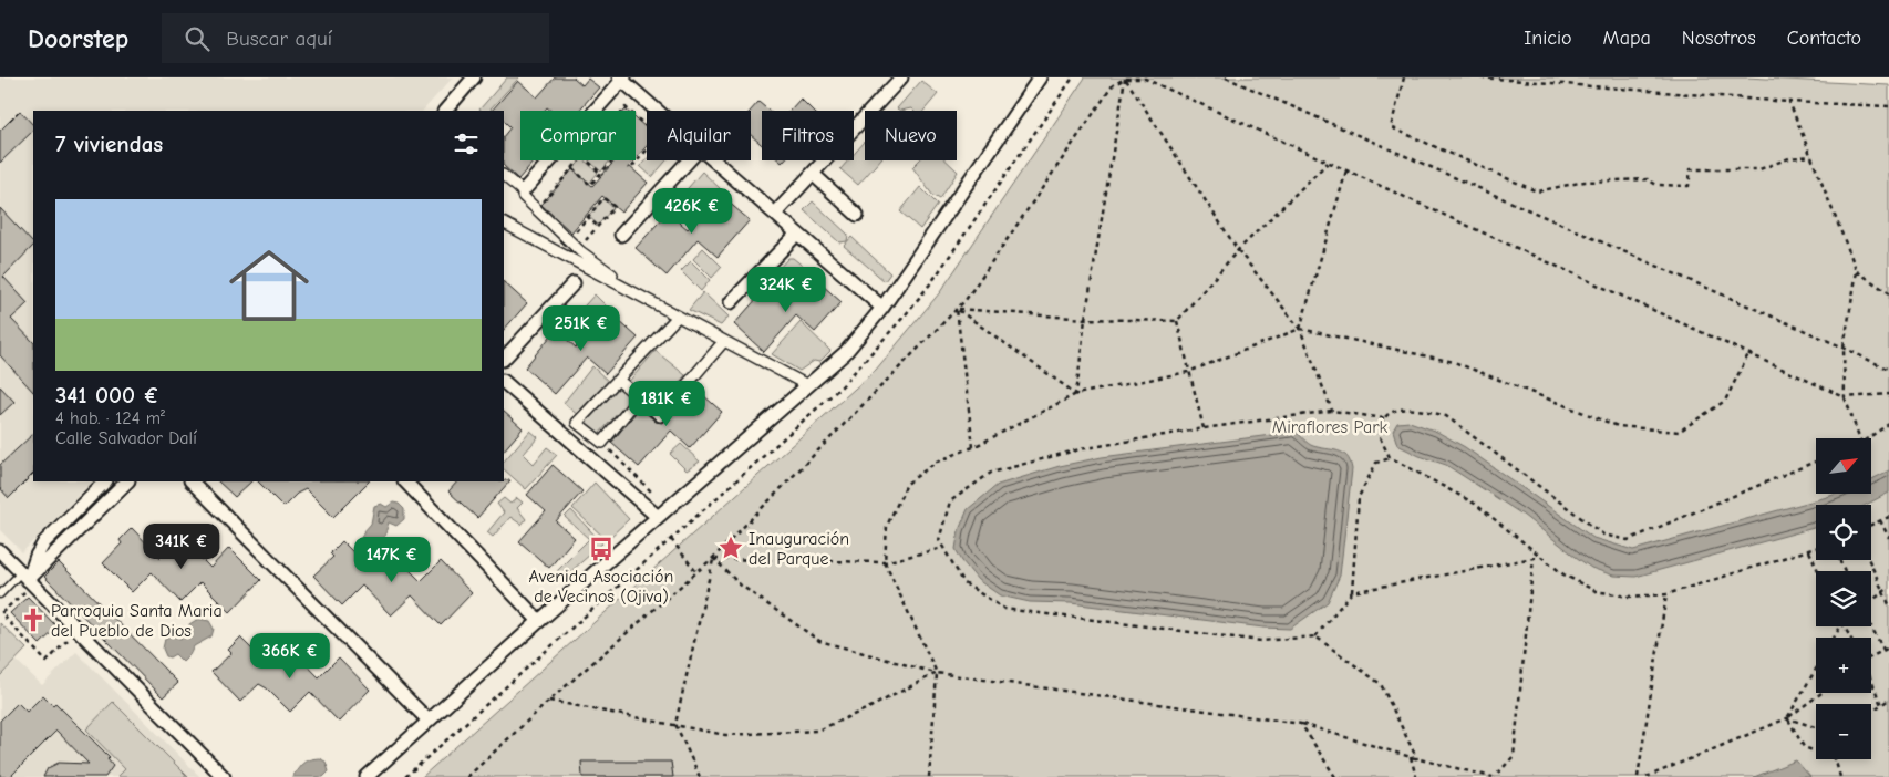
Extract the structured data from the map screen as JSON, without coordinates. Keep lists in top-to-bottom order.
{
  "parks": ["Miraflores Park"],
  "places": {
    "place": ["Inauguración del Parque"],
    "bus stop": ["Avenida Asociación de Vecinos (Ojiva)"],
    "church": ["Parroquia Santa Maria del Pueblo de Dios"]
  },
  "north": "top right",
  "page": {
    "header": "Doorstep",
    "search": "Buscar aquí",
    "nav": [
      "Inicio",
      "Mapa",
      "Nosotros",
      "Contacto"
    ],
    "chip": [
      "Comprar",
      "Alquilar",
      "Filtros",
      "Nuevo"
    ],
    "heading": "7 viviendas",
    "list": [
      {
        "name": "341 000 €",
        "note": "4 hab. · 124 m² · Calle Salvador Dalí"
      }
    ],
    "price": [
      "426K €",
      "324K €",
      "251K €",
      "181K €",
      "341K €",
      "147K €",
      "366K €"
    ],
    "map_buttons": ["+", "−"]
  }
}
